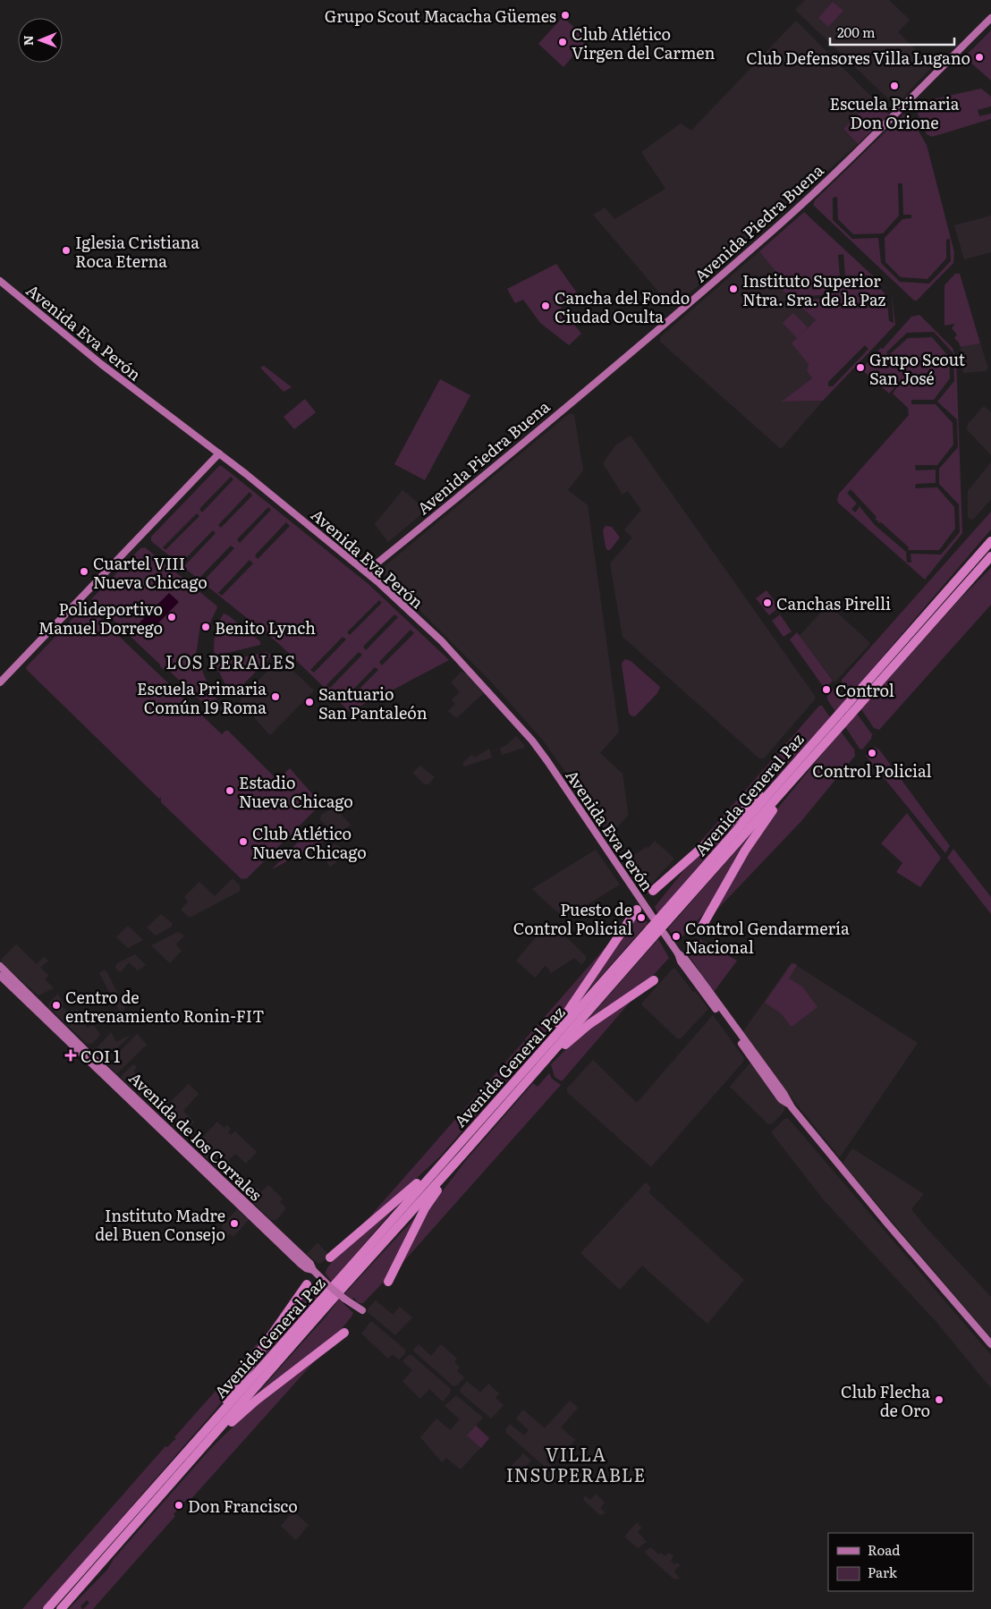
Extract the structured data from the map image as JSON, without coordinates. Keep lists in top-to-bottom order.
{
  "streets": {
    "highway": ["Avenida General Paz"],
    "main road": ["Avenida Piedra Buena", "Avenida Eva Perón", "Avenida de los Corrales"]
  },
  "crossings": [
    ["Avenida Piedra Buena", "Avenida Eva Perón"]
  ],
  "districts": ["LOS PERALES", "VILLA INSUPERABLE"],
  "places": {
    "other": [
      "Grupo Scout Macacha Güemes",
      "Club Atlético Virgen del Carmen",
      "Club Defensores Villa Lugano",
      "Escuela Primaria Don Orione",
      "Iglesia Cristiana Roca Eterna",
      "Instituto Superior Ntra. Sra. de la Paz",
      "Cancha del Fondo Ciudad Oculta",
      "Grupo Scout San José",
      "Cuartel VIII Nueva Chicago",
      "Canchas Pirelli",
      "Polideportivo Manuel Dorrego",
      "Benito Lynch",
      "Control",
      "Escuela Primaria Común 19 Roma",
      "Santuario San Pantaleón",
      "Control Policial",
      "Estadio Nueva Chicago",
      "Club Atlético Nueva Chicago",
      "Puesto de Control Policial",
      "Control Gendarmería Nacional",
      "Centro de entrenamiento Ronin-FIT",
      "Instituto Madre del Buen Consejo",
      "Club Flecha de Oro",
      "Don Francisco"
    ],
    "health": ["COI 1"]
  },
  "legend": ["Road", "Park"],
  "scale_bar": "200 m",
  "north": "left"
}
